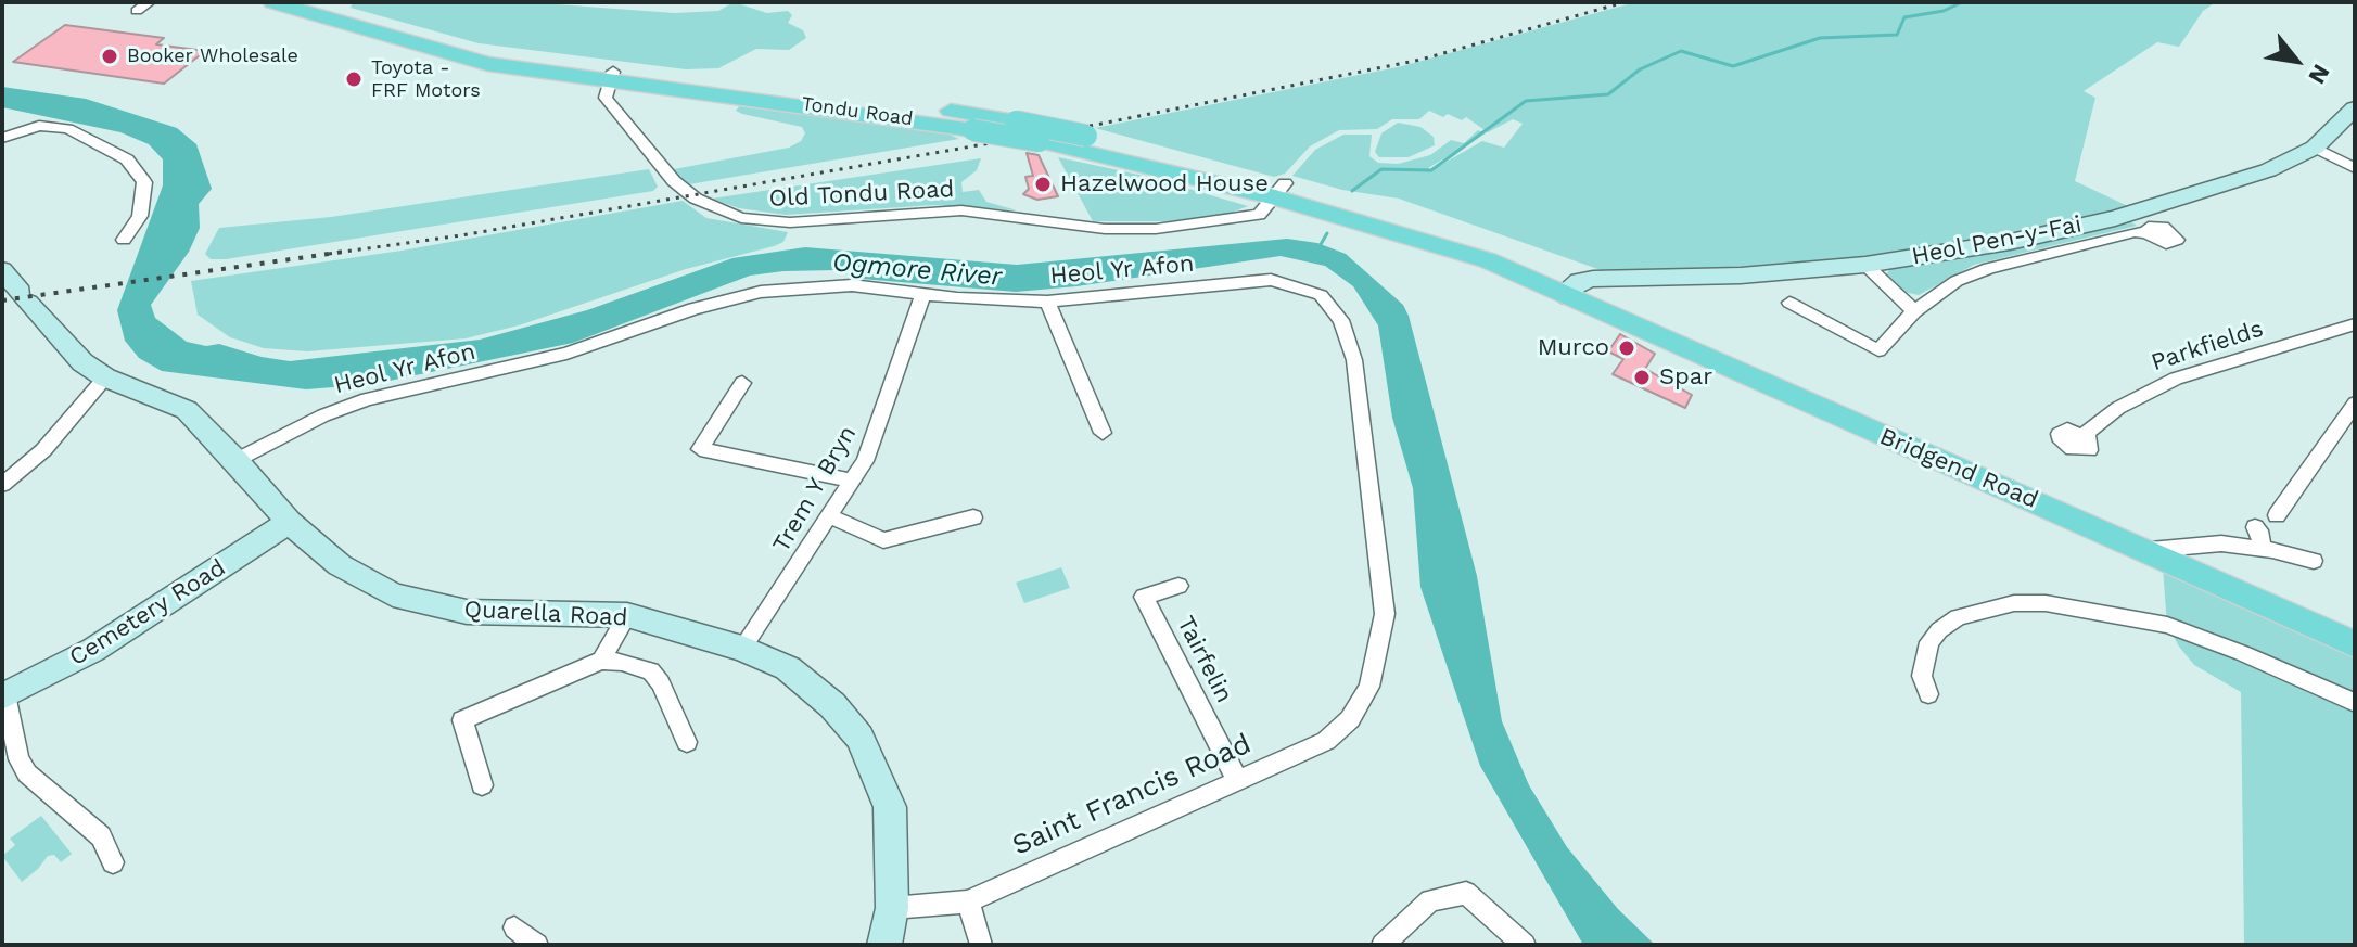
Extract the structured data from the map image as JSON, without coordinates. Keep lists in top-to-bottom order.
{
  "streets": {
    "main road": ["Tondu Road", "Bridgend Road"],
    "street": [
      "Old Tondu Road",
      "Heol Pen-y-Fai",
      "Heol Yr Afon",
      "Parkfields",
      "Trem Y Bryn",
      "Cemetery Road",
      "Quarella Road",
      "Tairfelin",
      "Saint Francis Road"
    ]
  },
  "crossings": [
    ["Tondu Road", "Old Tondu Road"],
    ["Tondu Road", "Heol Pen-y-Fai"],
    ["Tondu Road", "Bridgend Road"],
    ["Heol Pen-y-Fai", "Bridgend Road"],
    ["Heol Yr Afon", "Trem Y Bryn"],
    ["Heol Yr Afon", "Quarella Road"],
    ["Heol Yr Afon", "Saint Francis Road"],
    ["Trem Y Bryn", "Quarella Road"],
    ["Cemetery Road", "Quarella Road"],
    ["Quarella Road", "Saint Francis Road"],
    ["Tairfelin", "Saint Francis Road"]
  ],
  "water": ["Ogmore River"],
  "places": [
    "Booker Wholesale",
    "Toyota - FRF Motors",
    "Hazelwood House",
    "Murco",
    "Spar"
  ],
  "north": "bottom right"
}
